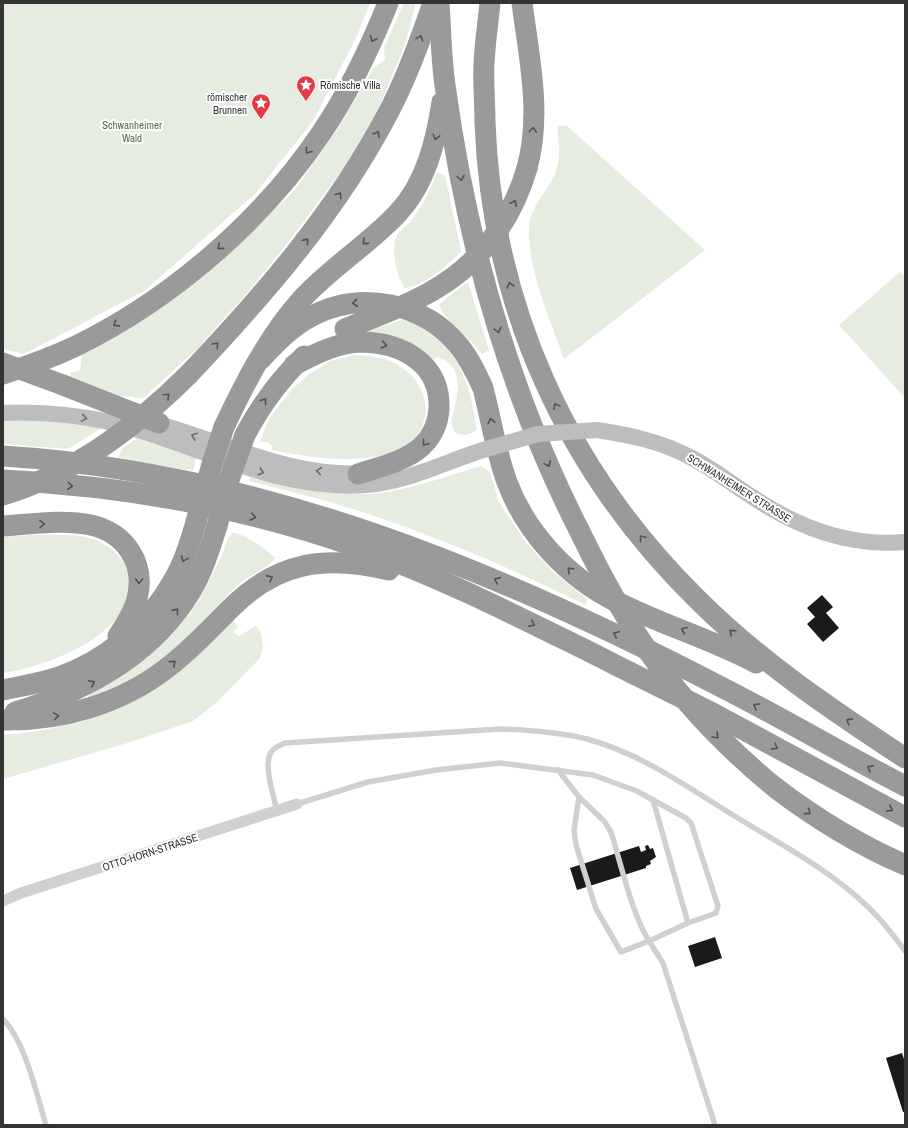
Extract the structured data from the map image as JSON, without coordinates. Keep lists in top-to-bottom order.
{
  "streets": {
    "street": ["SCHWANHEIMER STRASSE", "OTTO-HORN-STRASSE"]
  },
  "parks": ["Schwanheimer Wald"],
  "places": {
    "place": ["Römische Villa", "römischer Brunnen"]
  }
}
